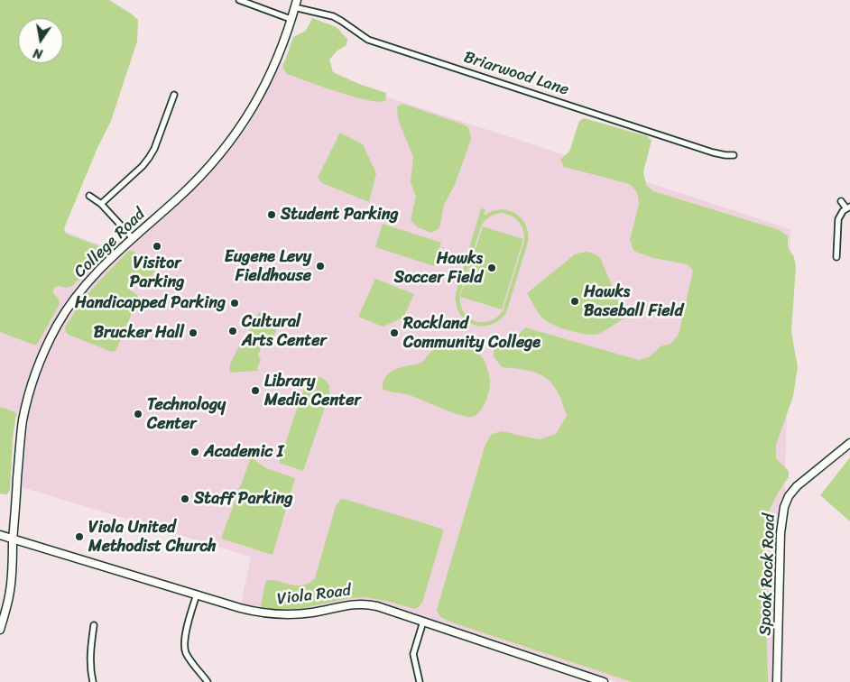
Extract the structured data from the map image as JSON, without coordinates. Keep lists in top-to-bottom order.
{
  "streets": {
    "street": [
      "Briarwood Lane",
      "College Road",
      "Spook Rock Road",
      "Viola Road"
    ]
  },
  "crossings": [
    ["Briarwood Lane", "College Road"],
    ["College Road", "Viola Road"]
  ],
  "places": [
    "Student Parking",
    "Visitor Parking",
    "Eugene Levy Fieldhouse",
    "Hawks Soccer Field",
    "Hawks Baseball Field",
    "Handicapped Parking",
    "Cultural Arts Center",
    "Brucker Hall",
    "Rockland Community College",
    "Library Media Center",
    "Technology Center",
    "Academic I",
    "Staff Parking",
    "Viola United Methodist Church"
  ],
  "north": "bottom"
}
